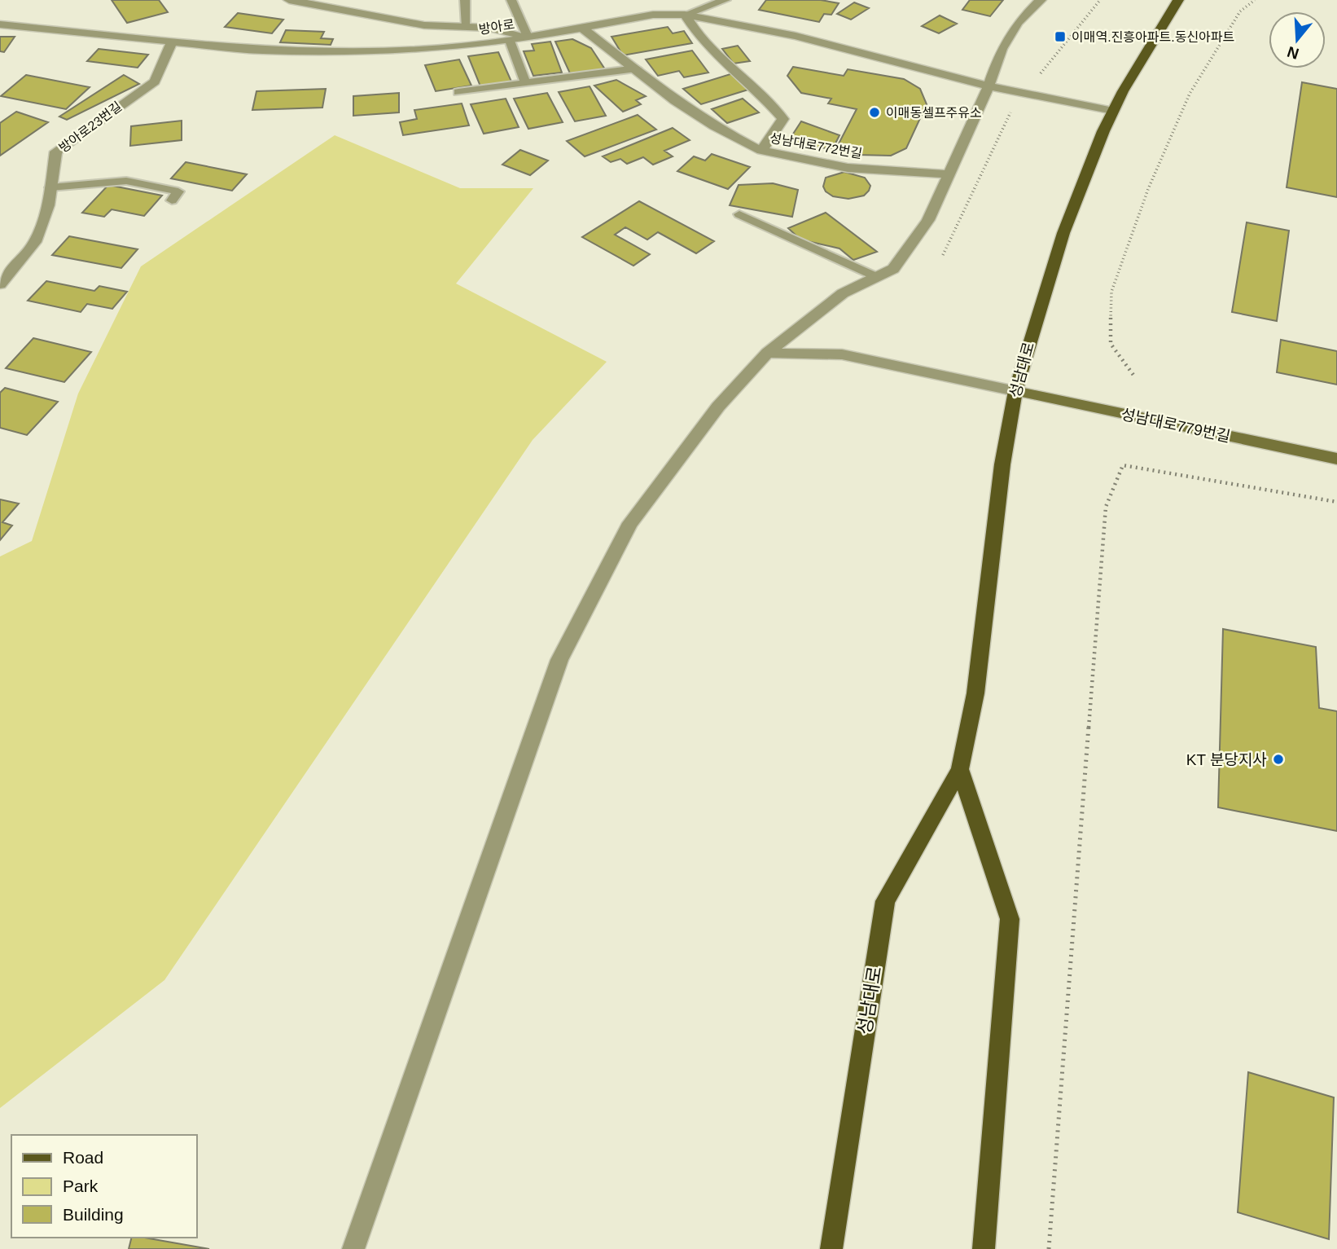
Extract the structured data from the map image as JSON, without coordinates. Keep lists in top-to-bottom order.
{
  "streets": {
    "main road": ["성남대로"],
    "street": [
      "방아로",
      "방아로23번길",
      "성남대로772번길",
      "성남대로779번길"
    ]
  },
  "crossings": [
    ["방아로", "방아로23번길"],
    ["방아로", "성남대로772번길"],
    ["방아로", "성남대로"],
    ["성남대로", "성남대로779번길"]
  ],
  "places": {
    "transit": ["이매역.진흥아파트.동신아파트"],
    "other": ["이매동셀프주유소", "KT 분당지사"]
  },
  "legend": ["Road", "Park", "Building"],
  "north": "bottom"
}
